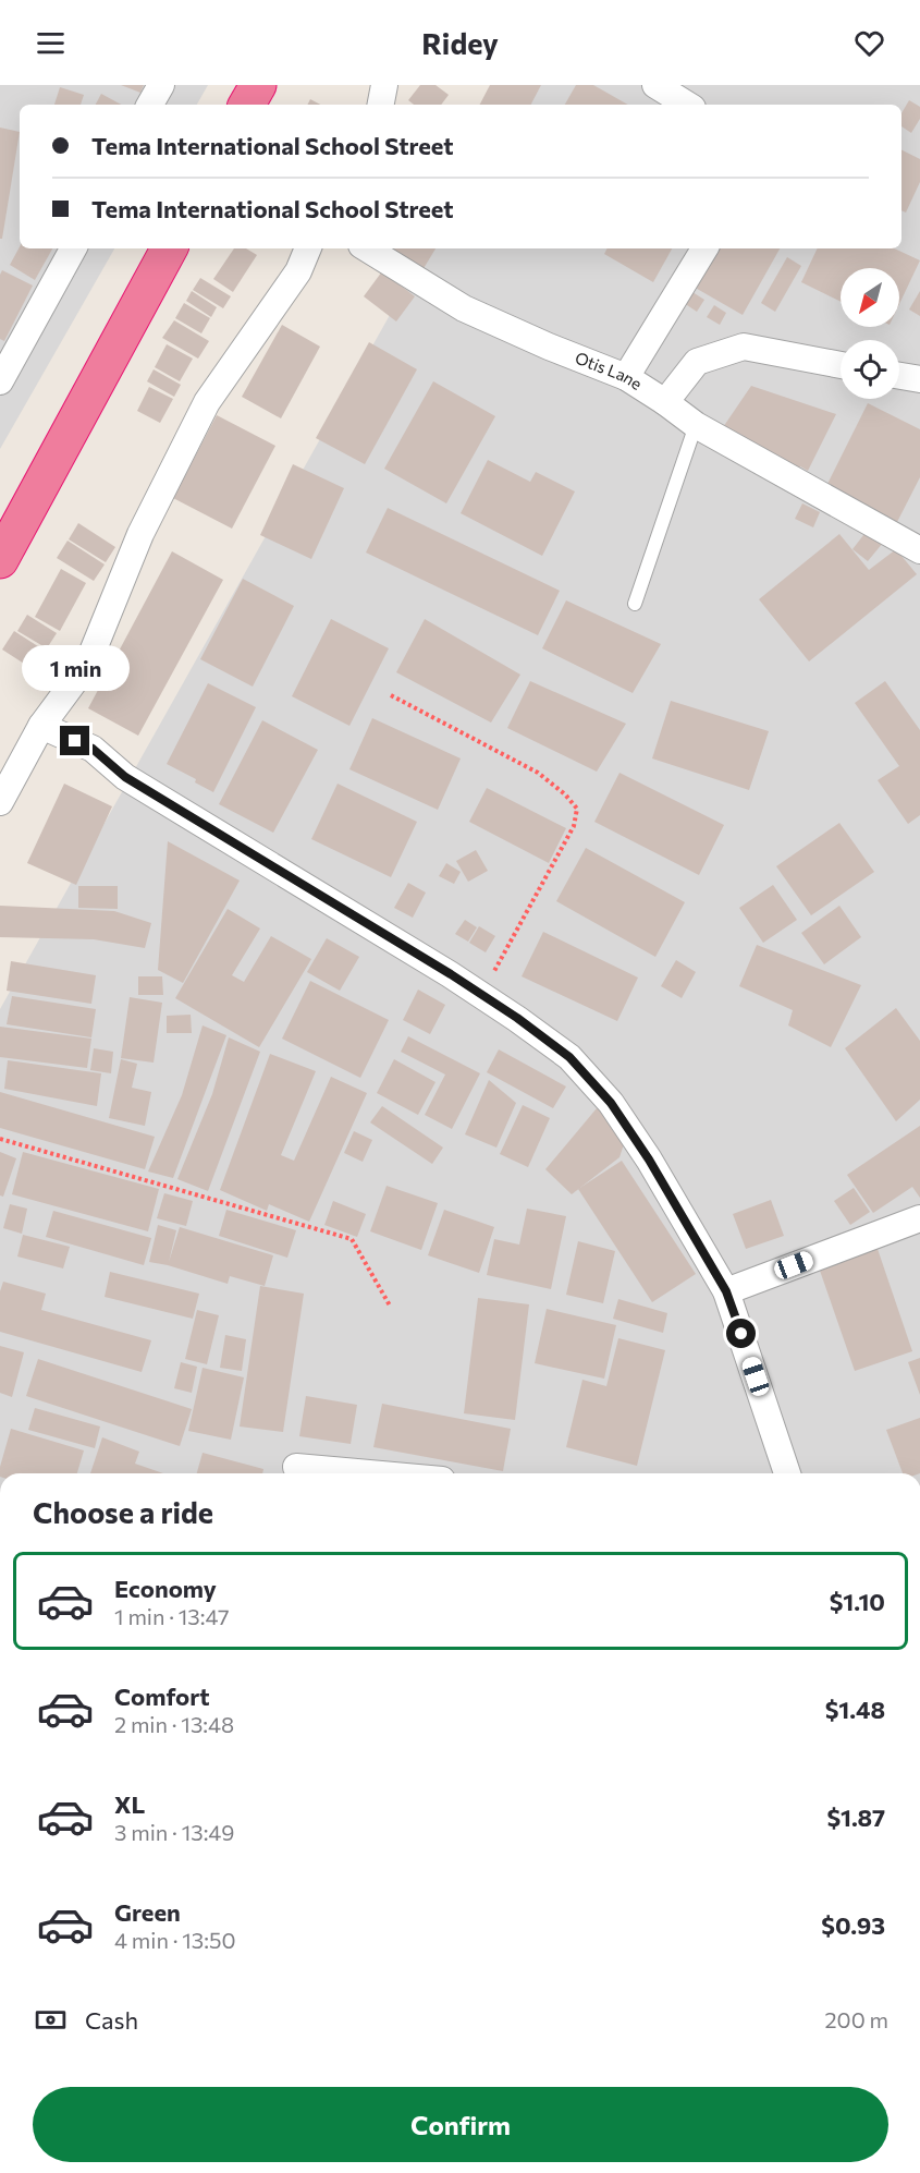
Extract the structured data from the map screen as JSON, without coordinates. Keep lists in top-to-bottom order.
{
  "streets": {
    "street": ["Otis Lane"]
  },
  "north": "bottom left",
  "page": {
    "header": "Ridey",
    "banner": ["Tema International School Street", "Tema International School Street"],
    "bubble": "1 min",
    "heading": "Choose a ride",
    "list": [
      {
        "name": "Economy",
        "note": "1 min · 13:47",
        "value": "$1.10"
      },
      {
        "name": "Comfort",
        "note": "2 min · 13:48",
        "value": "$1.48"
      },
      {
        "name": "XL",
        "note": "3 min · 13:49",
        "value": "$1.87"
      },
      {
        "name": "Green",
        "note": "4 min · 13:50",
        "value": "$0.93"
      }
    ],
    "pay": ["Cash", "200 m"],
    "buttons": "Confirm"
  }
}
